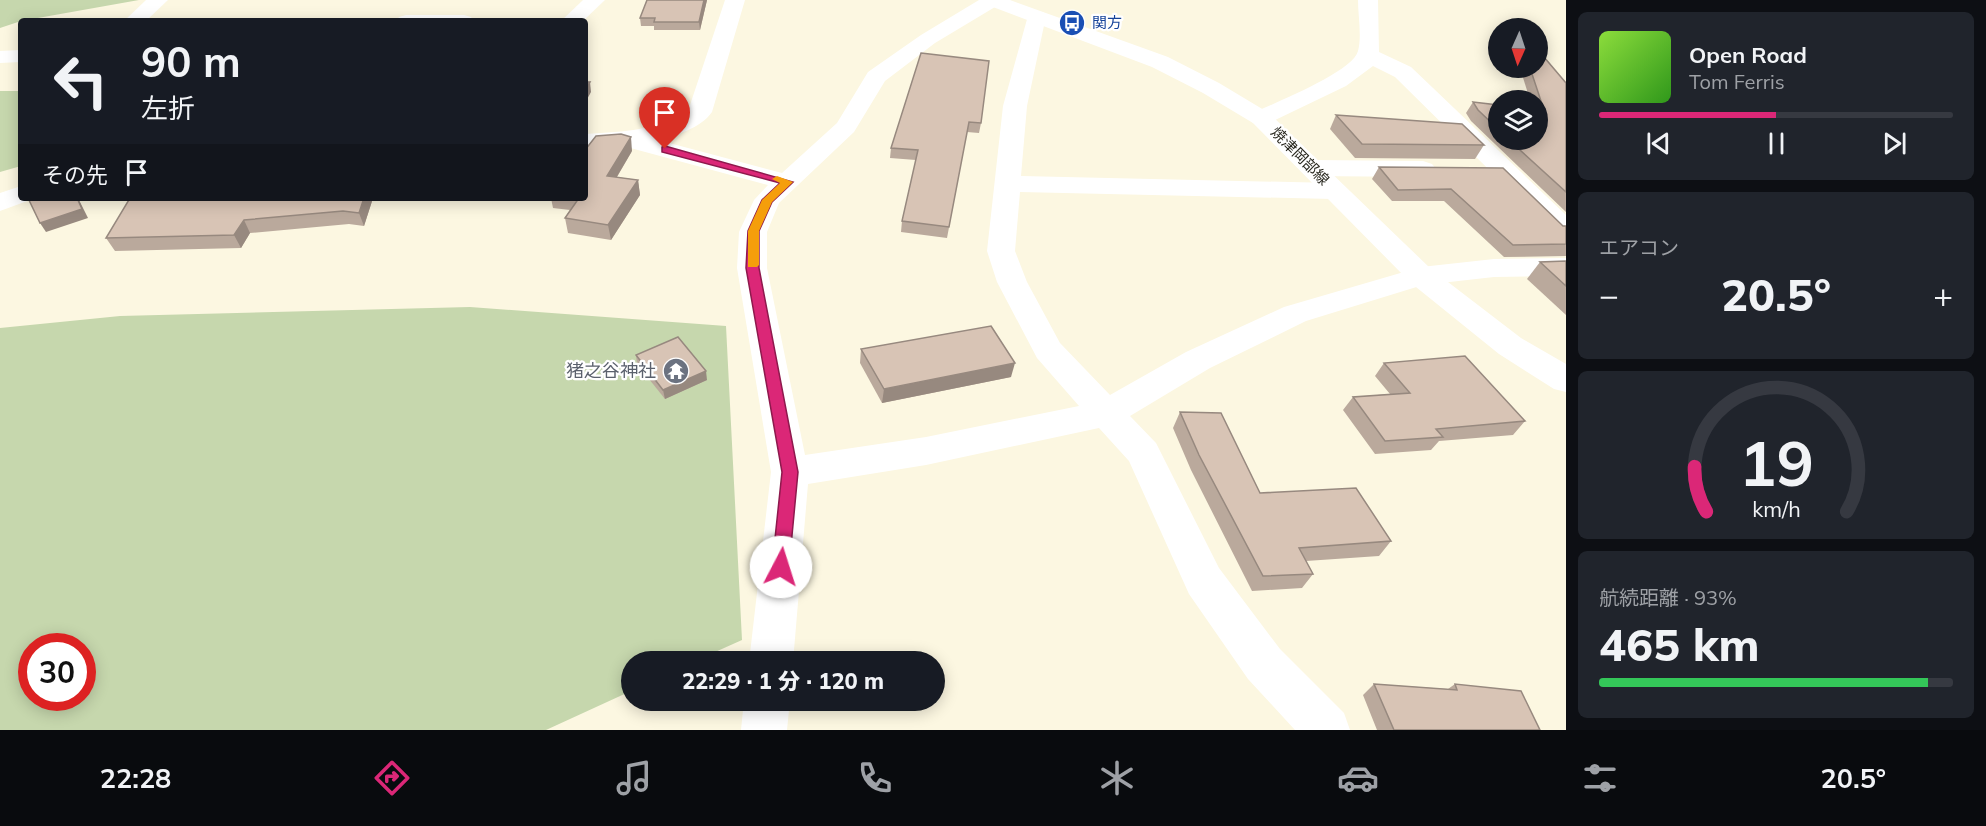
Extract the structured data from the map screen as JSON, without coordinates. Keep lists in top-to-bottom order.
{
  "streets": {
    "street": ["焼津岡部線"]
  },
  "places": {
    "bus stop": ["関方"],
    "temple": ["猪之谷神社"]
  },
  "north": "bottom",
  "page": {
    "turn": ["90 m", "左折"],
    "song": ["Open Road", "Tom Ferris"],
    "then": "その先",
    "tile": [
      "エアコン",
      ["航続距離 · 93%", "465 km"]
    ],
    "heat": ["−", "20.5°", "+"],
    "limit": "30",
    "trip": "22:29 · 1 分 · 120 m",
    "tabs": ["22:28", "20.5°"],
    "gauge": ["19", "km/h"]
  }
}
